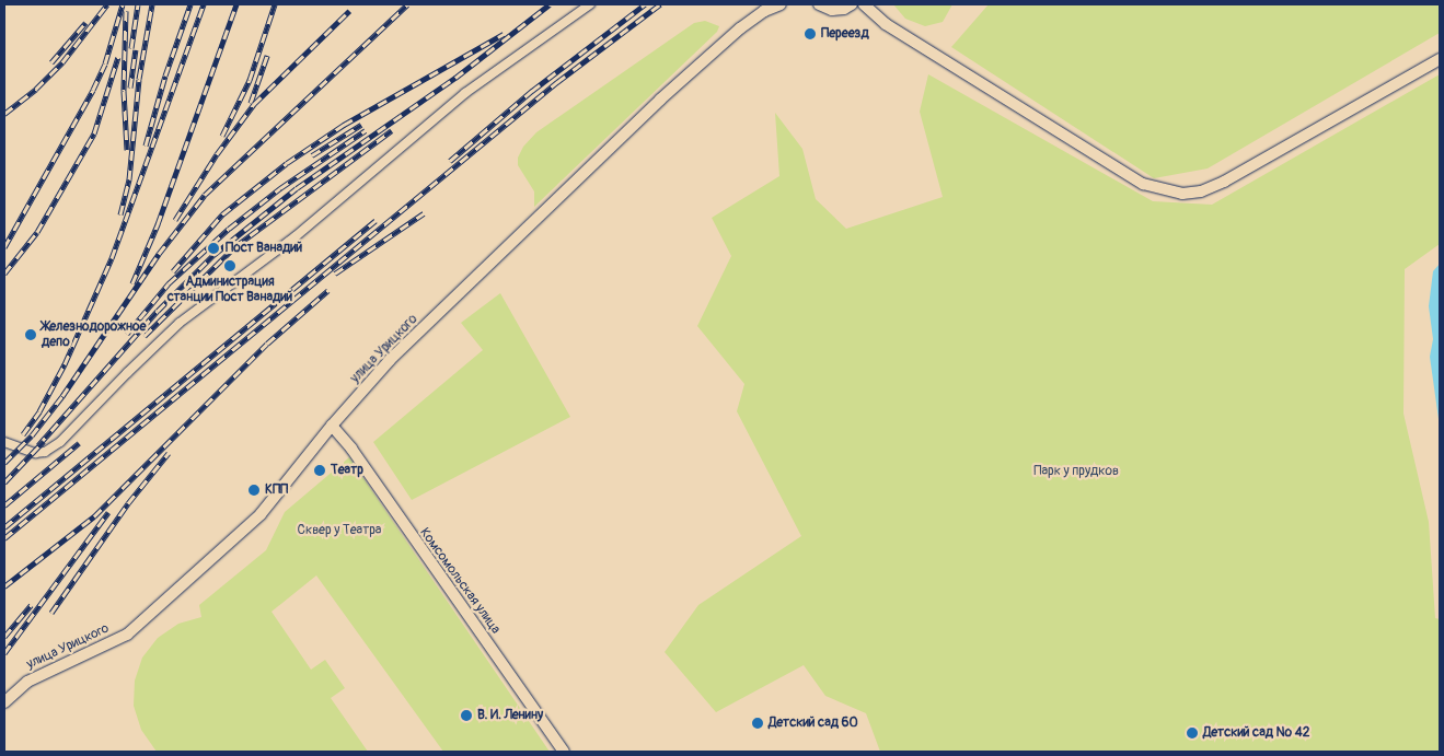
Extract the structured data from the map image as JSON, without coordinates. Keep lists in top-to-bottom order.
{
  "streets": {
    "street": ["улица Урицкого", "Комсомольская улица"]
  },
  "crossings": [
    ["улица Урицкого", "Комсомольская улица"]
  ],
  "parks": ["Парк у прудков", "Сквер у Театра"],
  "places": [
    "Переезд",
    "Пост Ванадий",
    "Администрация станции Пост Ванадий",
    "Железнодорожное депо",
    "Театр",
    "КПП",
    "В. И. Ленину",
    "Детский сад 60",
    "Детский сад № 42"
  ]
}
